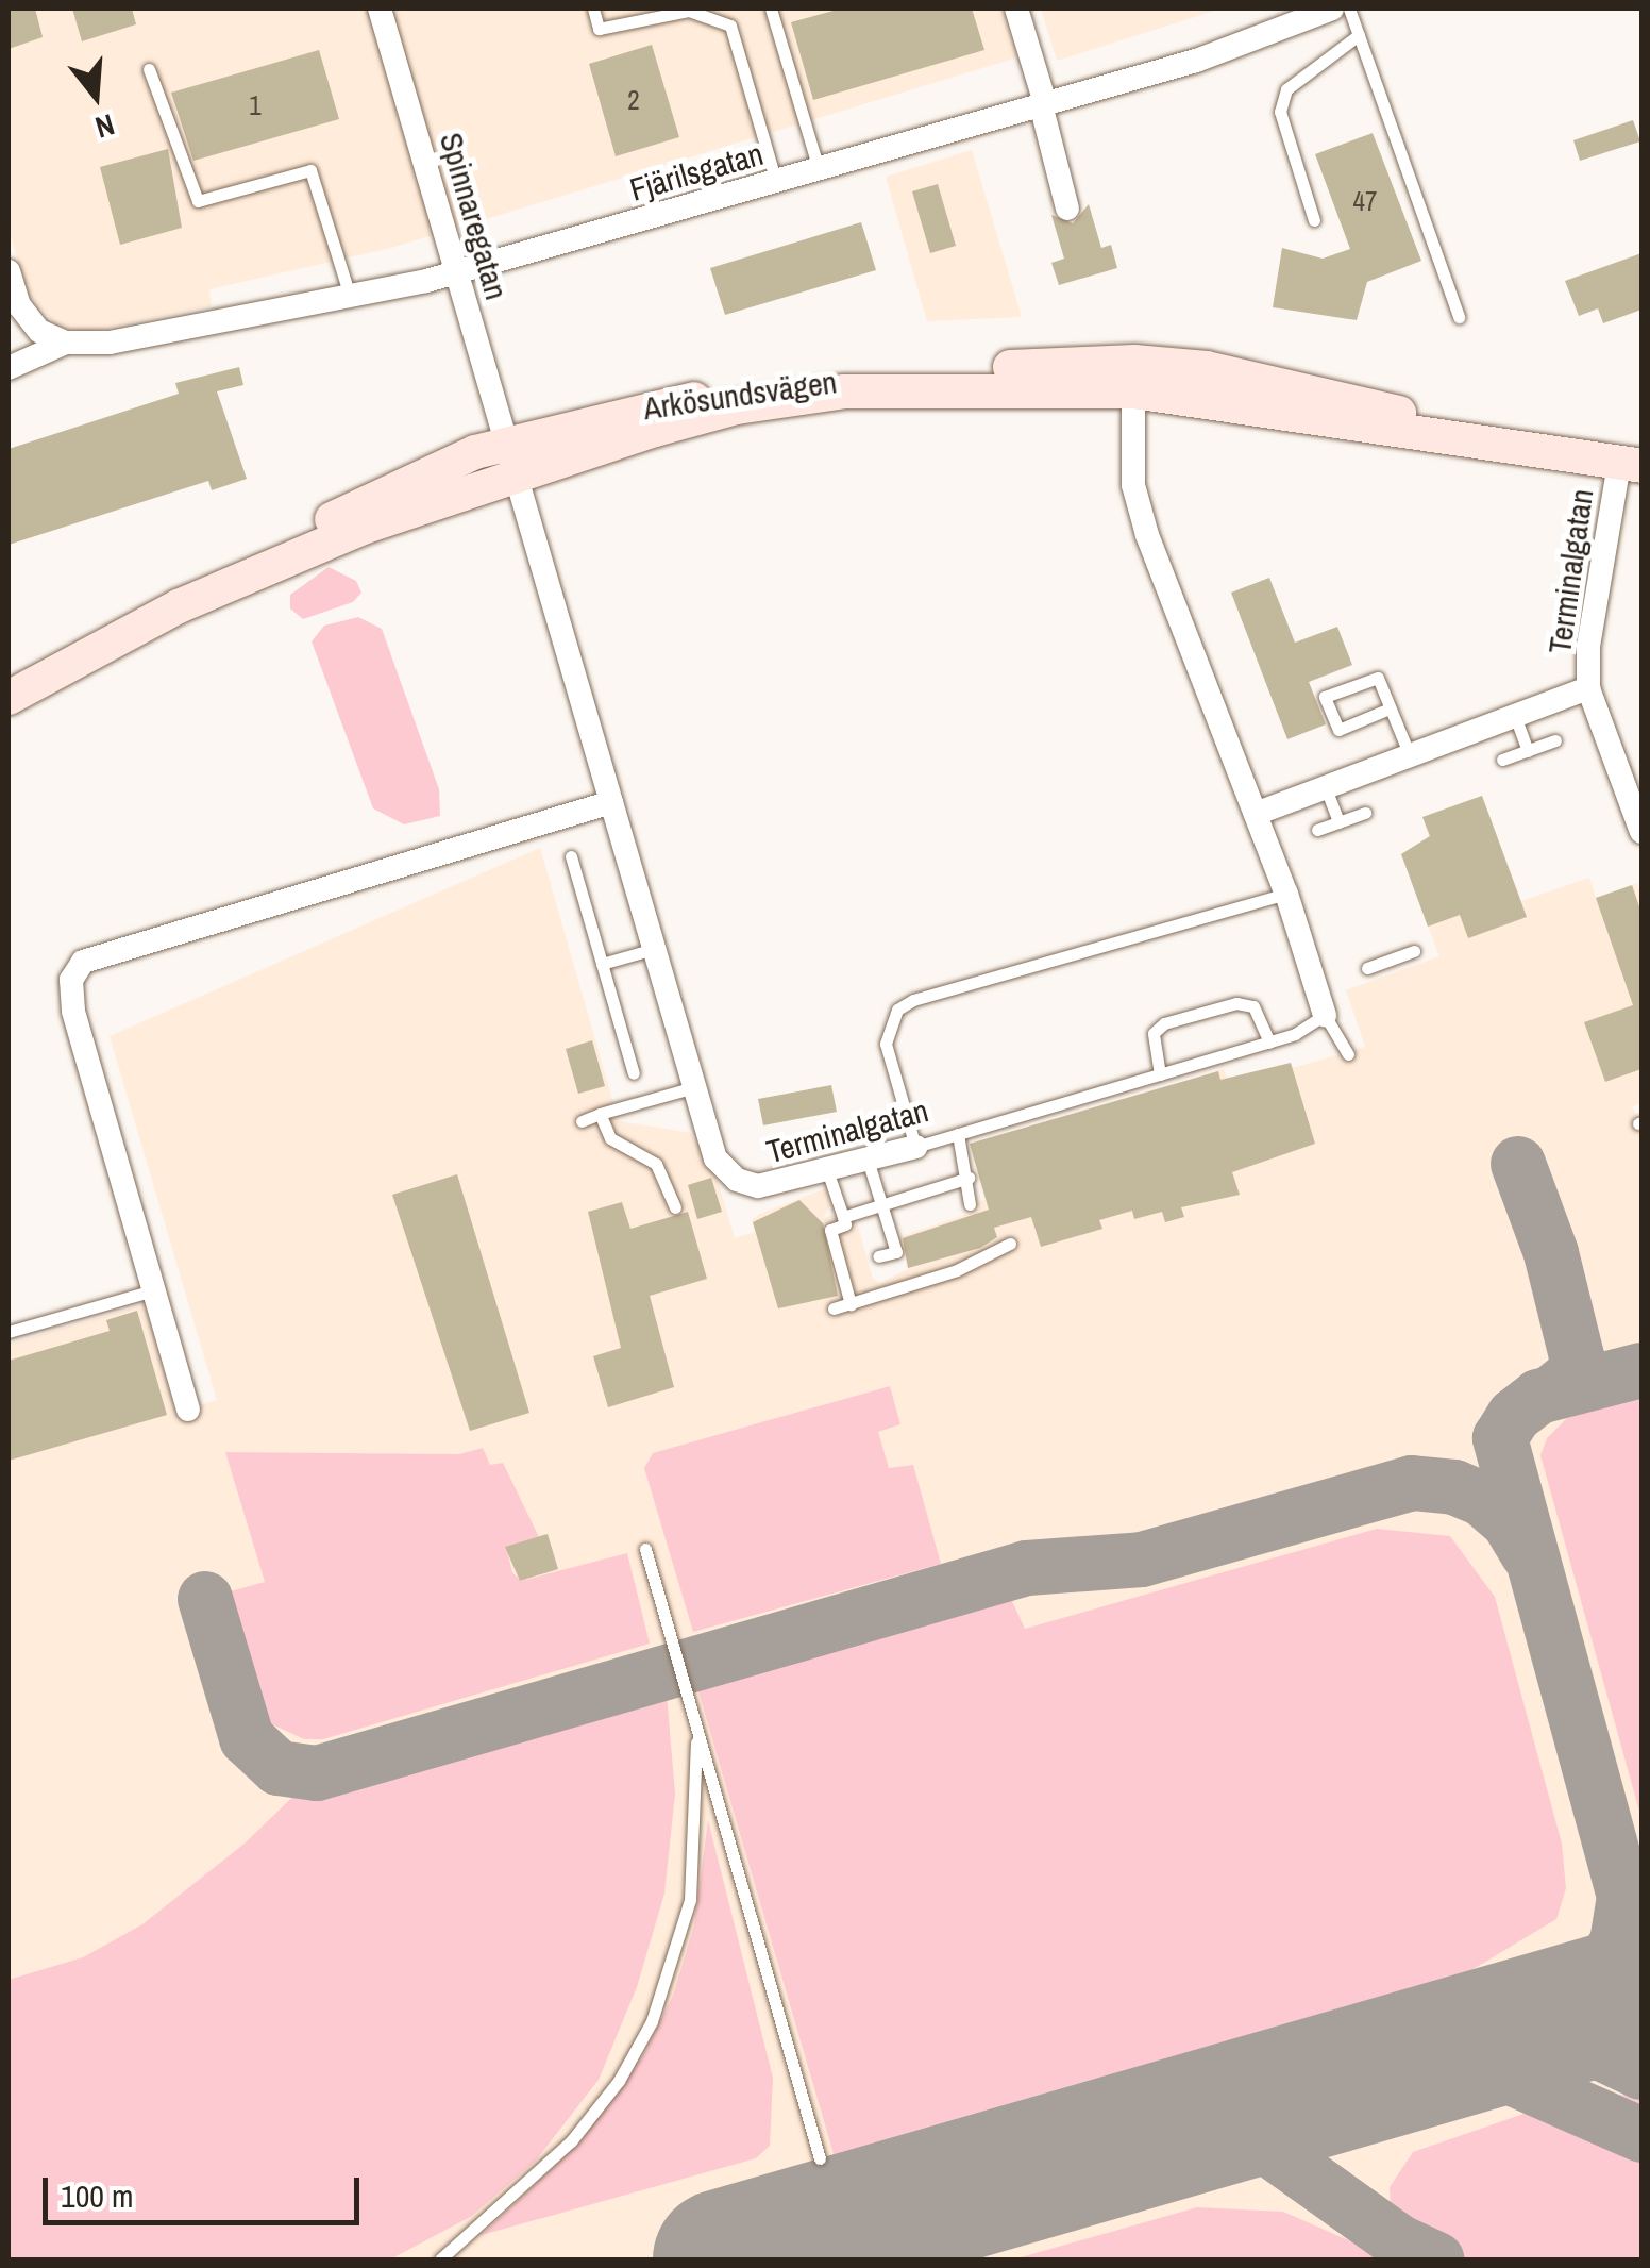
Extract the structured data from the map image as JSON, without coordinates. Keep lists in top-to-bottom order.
{
  "streets": {
    "main road": ["Arkösundsvägen"],
    "street": ["Fjärilsgatan", "Spinnaregatan", "Terminalgatan"]
  },
  "crossings": [
    ["Fjärilsgatan", "Spinnaregatan"],
    ["Spinnaregatan", "Arkösundsvägen"],
    ["Spinnaregatan", "Terminalgatan"],
    ["Arkösundsvägen", "Terminalgatan"]
  ],
  "house_numbers": ["2", "1", "47"],
  "scale_bar": "100 m",
  "north": "bottom"
}
